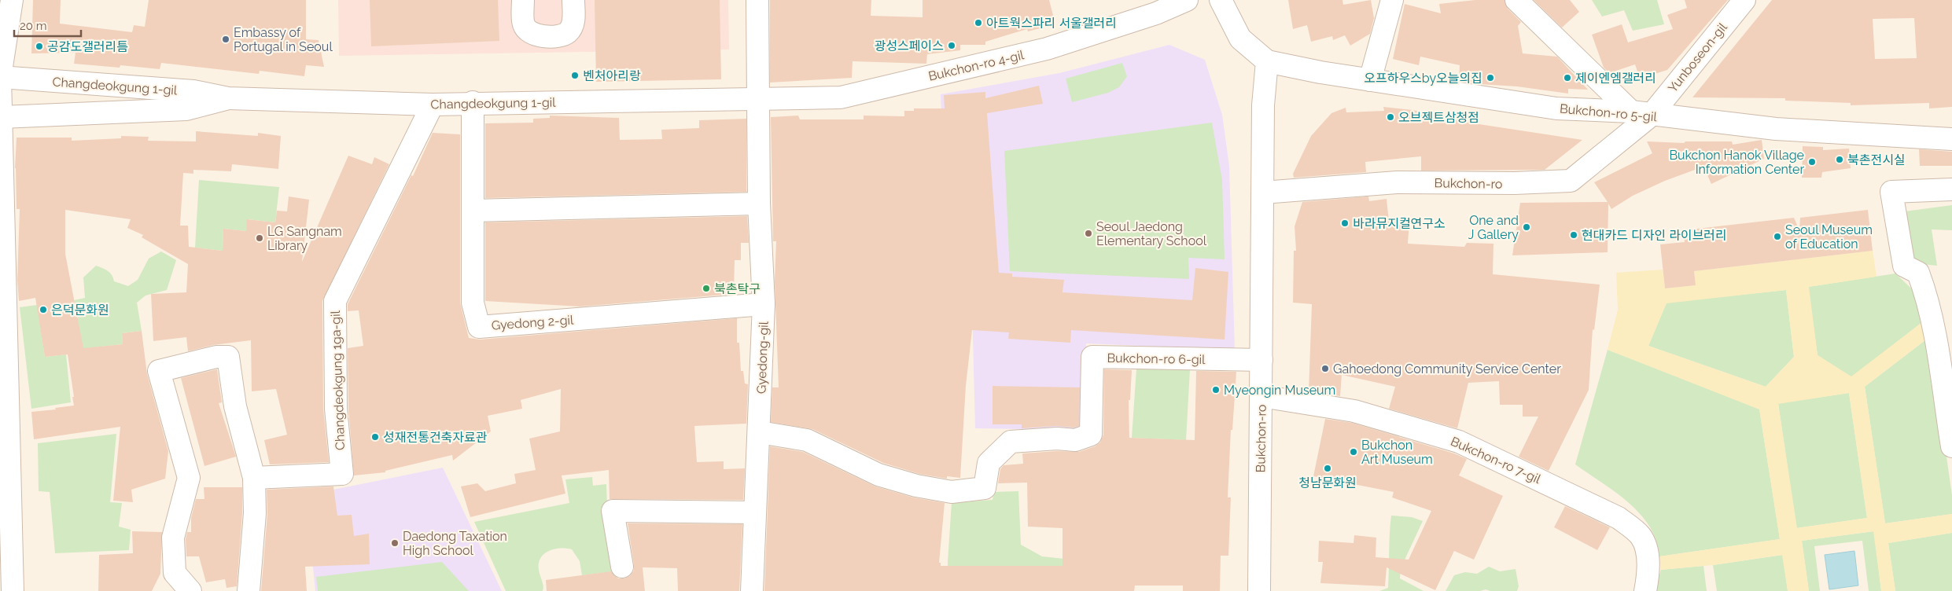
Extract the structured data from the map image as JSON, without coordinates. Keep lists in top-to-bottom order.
{
  "streets": {
    "street": [
      "Yunboseon-gil",
      "Bukchon-ro 4-gil",
      "Changdeokgung 1-gil",
      "Bukchon-ro 5-gil",
      "Bukchon-ro",
      "Gyedong 2-gil",
      "Gyedong-gil",
      "Bukchon-ro 6-gil",
      "Changdeokgung 1ga-gil",
      "Bukchon-ro 7-gil"
    ]
  },
  "crossings": [
    ["Yunboseon-gil", "Bukchon-ro 5-gil"],
    ["Yunboseon-gil", "Bukchon-ro"],
    ["Bukchon-ro 4-gil", "Changdeokgung 1-gil"],
    ["Bukchon-ro 4-gil", "Gyedong-gil"],
    ["Changdeokgung 1-gil", "Gyedong 2-gil"],
    ["Changdeokgung 1-gil", "Gyedong-gil"],
    ["Changdeokgung 1-gil", "Changdeokgung 1ga-gil"],
    ["Bukchon-ro 5-gil", "Bukchon-ro"],
    ["Bukchon-ro", "Bukchon-ro 6-gil"],
    ["Bukchon-ro", "Bukchon-ro 7-gil"],
    ["Gyedong 2-gil", "Gyedong-gil"],
    ["Gyedong-gil", "Bukchon-ro 6-gil"]
  ],
  "places": [
    "아트웍스파리 서울갤러리",
    "Embassy of Portugal in Seoul",
    "광성스페이스",
    "공감도갤러리틈",
    "벤처아리랑",
    "오프하우스by오늘의집",
    "제이엔엠갤러리",
    "오브젝트삼청점",
    "북촌전시실",
    "Bukchon Hanok Village Information Center",
    "바라뮤지컬연구소",
    "One and J Gallery",
    "Seoul Jaedong Elementary School",
    "현대카드 디자인 라이브러리",
    "Seoul Museum of Education",
    "LG Sangnam Library",
    "북촌탁구",
    "은덕문화원",
    "Gahoedong Community Service Center",
    "Myeongin Museum",
    "성재전통건축자료관",
    "Bukchon Art Museum",
    "청남문화원",
    "Daedong Taxation High School"
  ],
  "scale_bar": "20 m"
}
